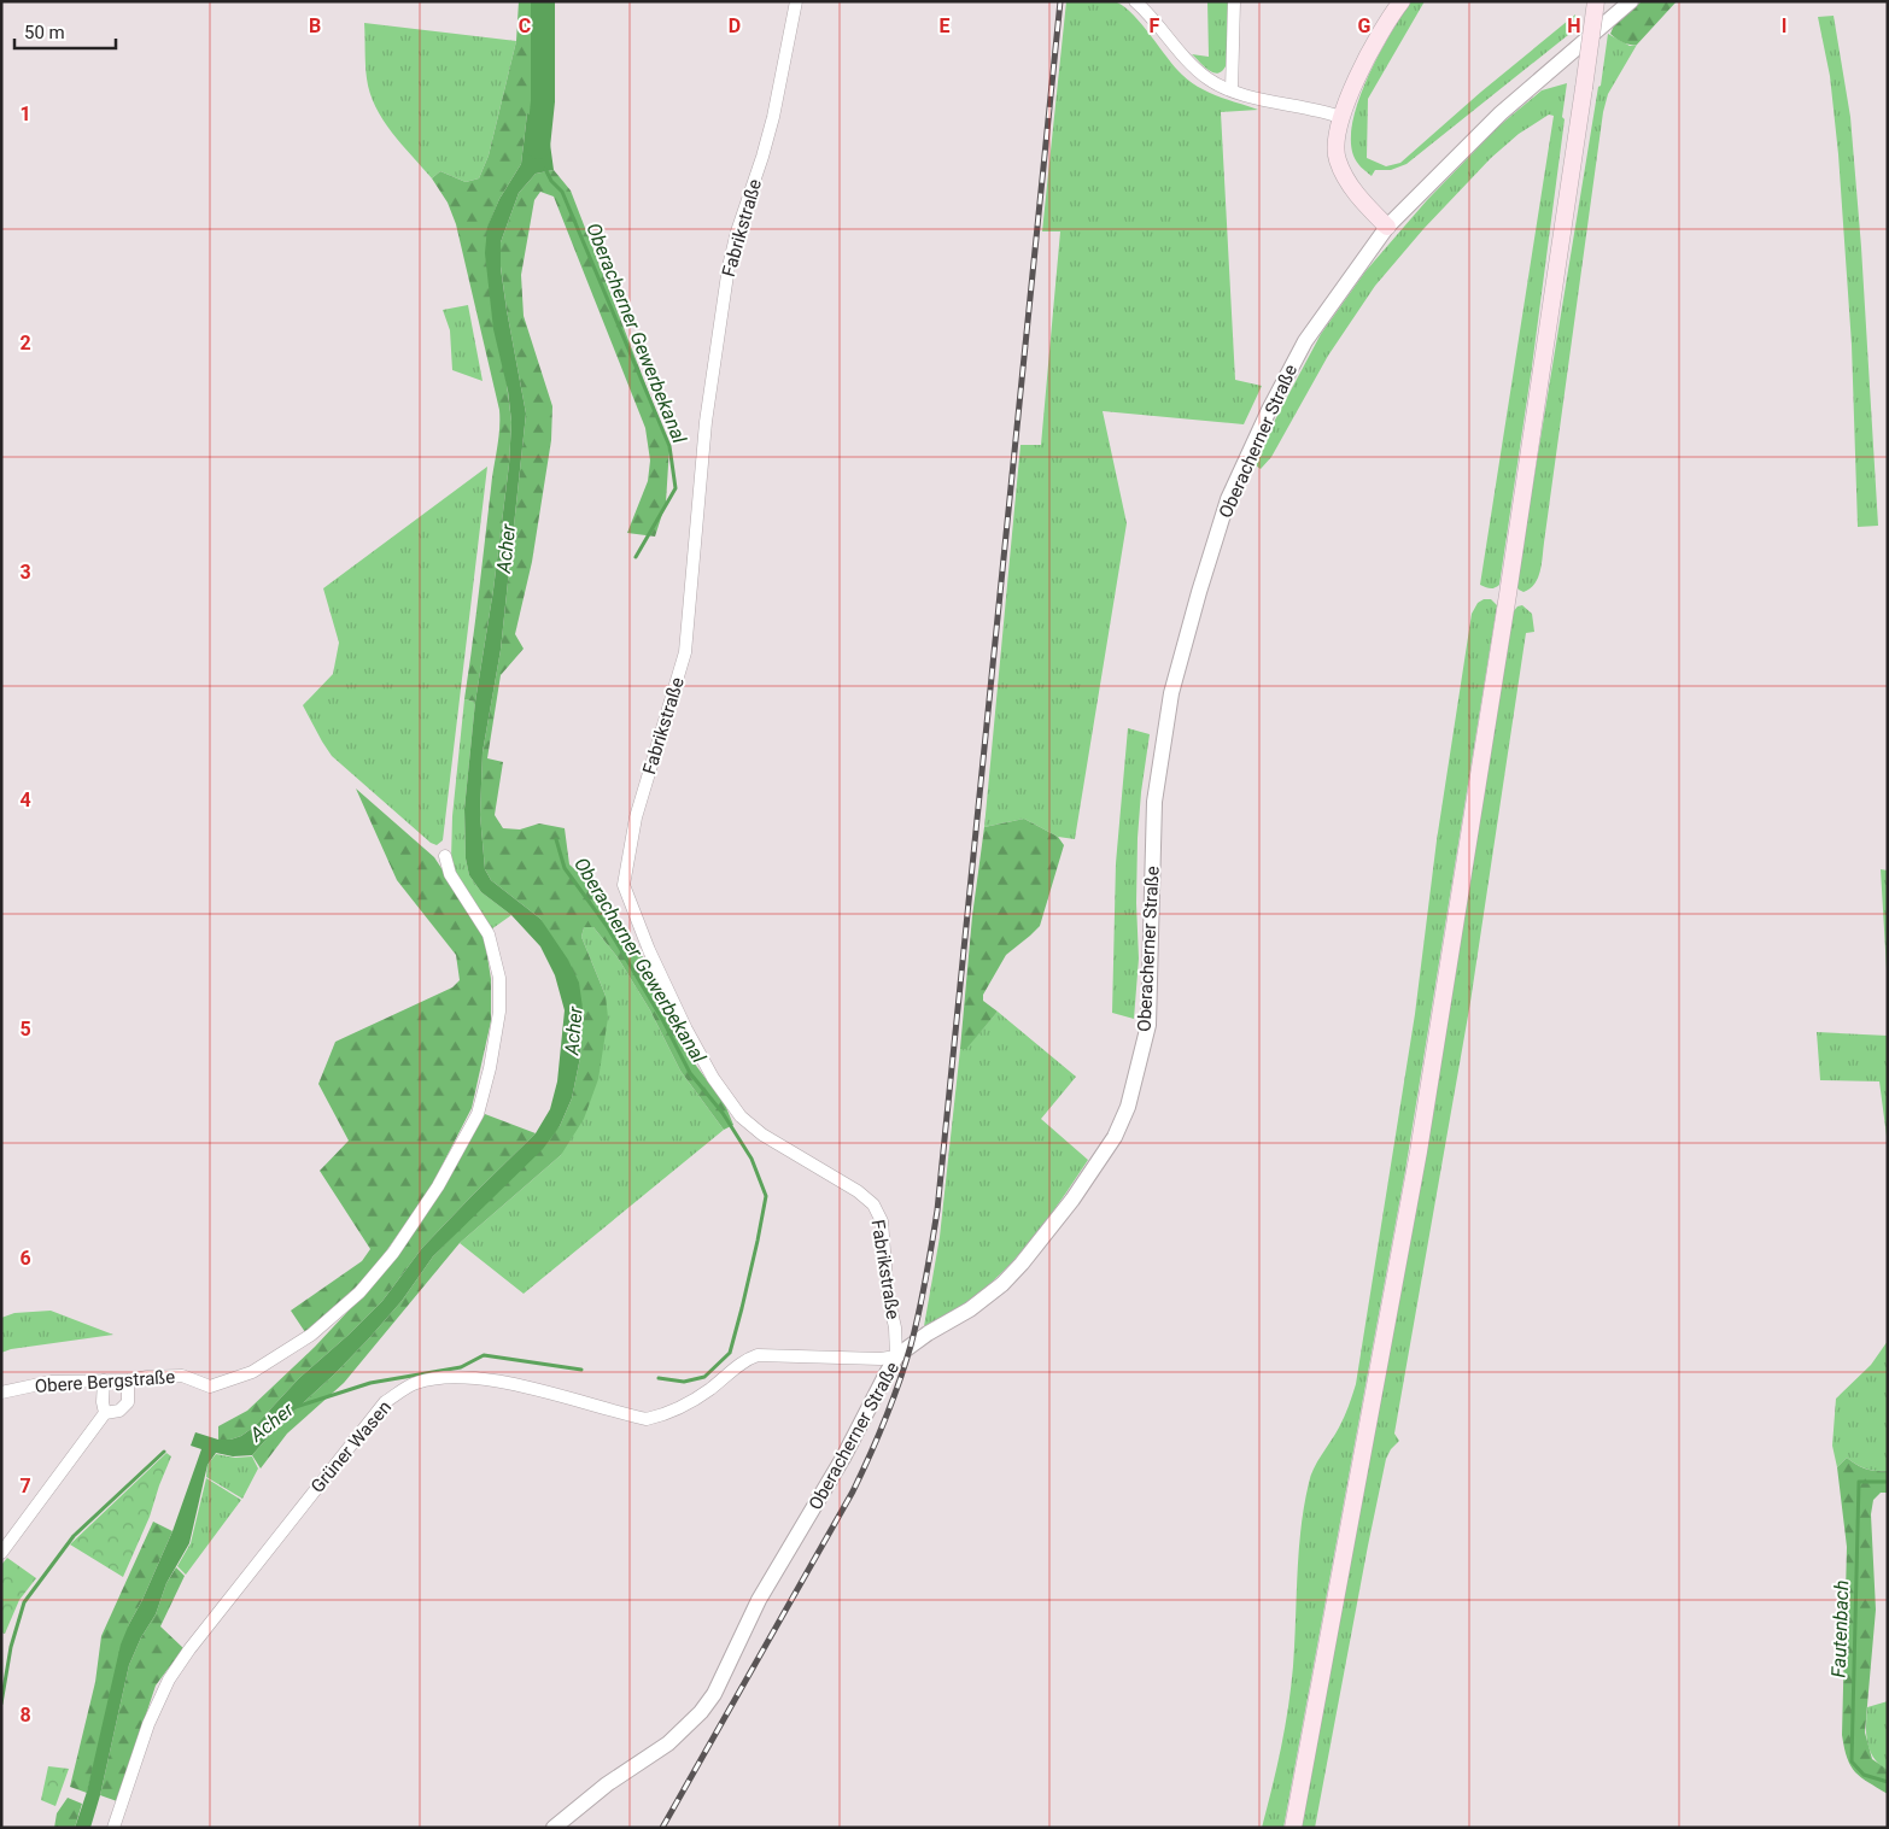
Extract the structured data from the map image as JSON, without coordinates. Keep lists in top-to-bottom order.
{
  "streets": {
    "street": [
      "Fabrikstraße",
      "Oberacherner Straße",
      "Obere Bergstraße",
      "Grüner Wasen"
    ]
  },
  "crossings": [
    ["Fabrikstraße", "Oberacherner Straße"],
    ["Fabrikstraße", "Grüner Wasen"],
    ["Oberacherner Straße", "Grüner Wasen"]
  ],
  "water": ["Oberacherner Gewerbekanal", "Acher", "Fautenbach"],
  "scale_bar": "50 m",
  "grid": {
    "columns": [
      "B",
      "C",
      "D",
      "E",
      "F",
      "G",
      "H",
      "I"
    ],
    "rows": [
      "1",
      "2",
      "3",
      "4",
      "5",
      "6",
      "7",
      "8"
    ]
  }
}
